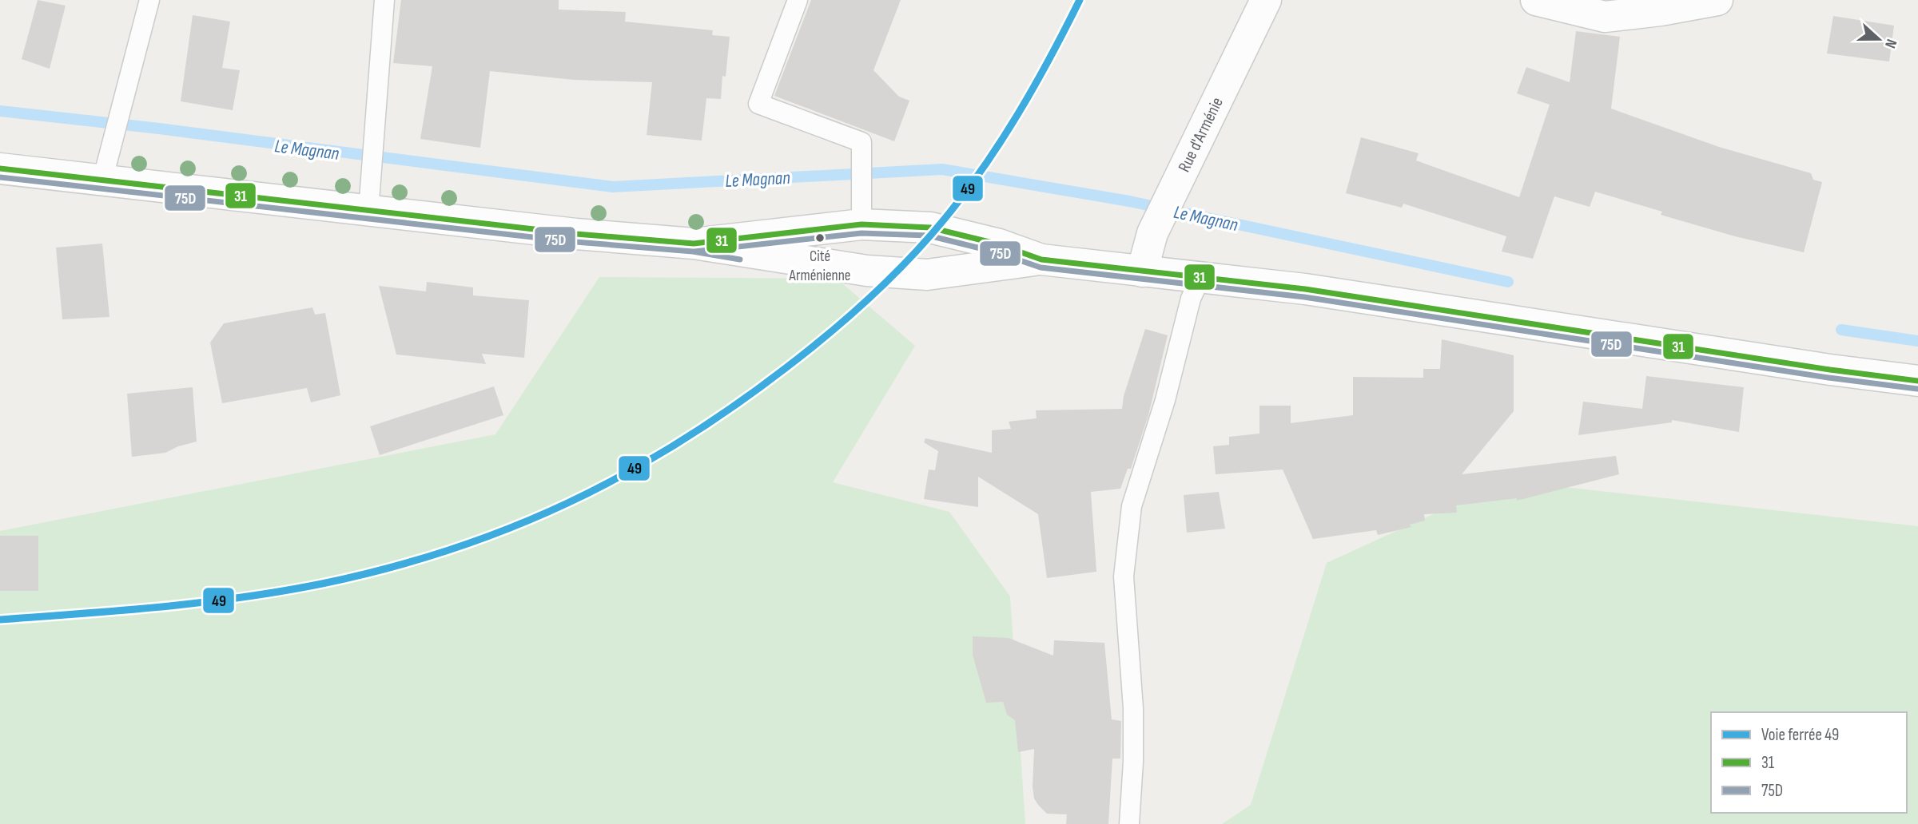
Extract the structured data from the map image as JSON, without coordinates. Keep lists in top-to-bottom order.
{
  "streets": {
    "street": ["Rue d'Arménie"]
  },
  "water": ["Le Magnan"],
  "places": ["Cité Arménienne"],
  "lines": ["rail line 49", "transit line 31", "transit line 75D"],
  "legend": ["Voie ferrée 49", "31", "75D"],
  "north": "right"
}
